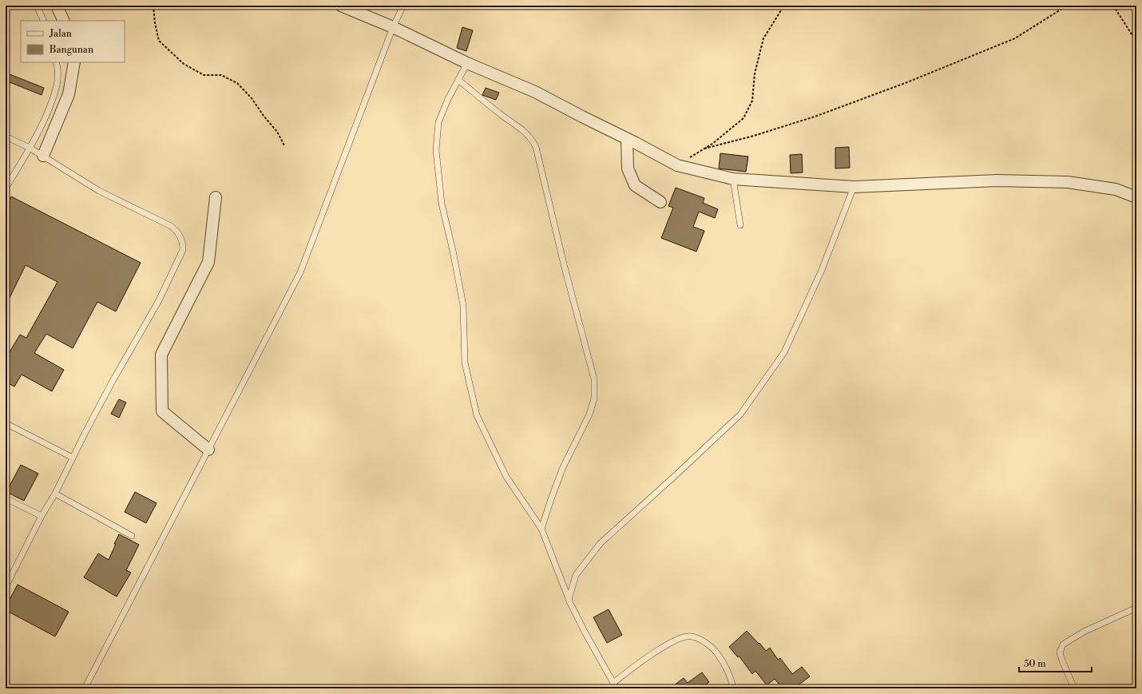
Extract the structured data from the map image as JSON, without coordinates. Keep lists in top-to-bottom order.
{
  "legend": ["Jalan", "Bangunan"],
  "scale_bar": "50 m"
}
